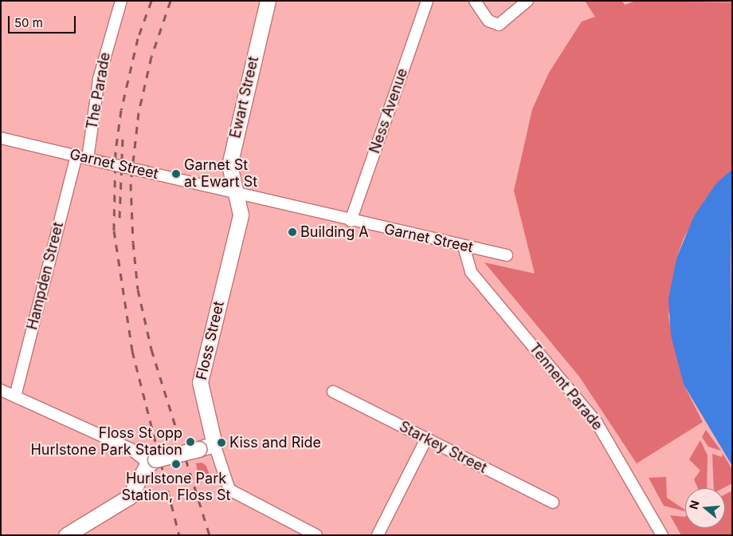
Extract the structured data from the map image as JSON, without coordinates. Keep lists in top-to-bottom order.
{
  "streets": {
    "street": [
      "The Parade",
      "Ewart Street",
      "Ness Avenue",
      "Garnet Street",
      "Hampden Street",
      "Floss Street",
      "Tennent Parade",
      "Starkey Street"
    ]
  },
  "crossings": [
    ["The Parade", "Garnet Street"],
    ["Ewart Street", "Garnet Street"],
    ["Ewart Street", "Floss Street"],
    ["Ness Avenue", "Garnet Street"],
    ["Garnet Street", "Hampden Street"],
    ["Garnet Street", "Floss Street"],
    ["Garnet Street", "Tennent Parade"]
  ],
  "places": [
    "Garnet St at Ewart St",
    "Building A",
    "Floss St opp Hurlstone Park Station",
    "Kiss and Ride",
    "Hurlstone Park Station, Floss St"
  ],
  "scale_bar": "50 m",
  "north": "left"
}
